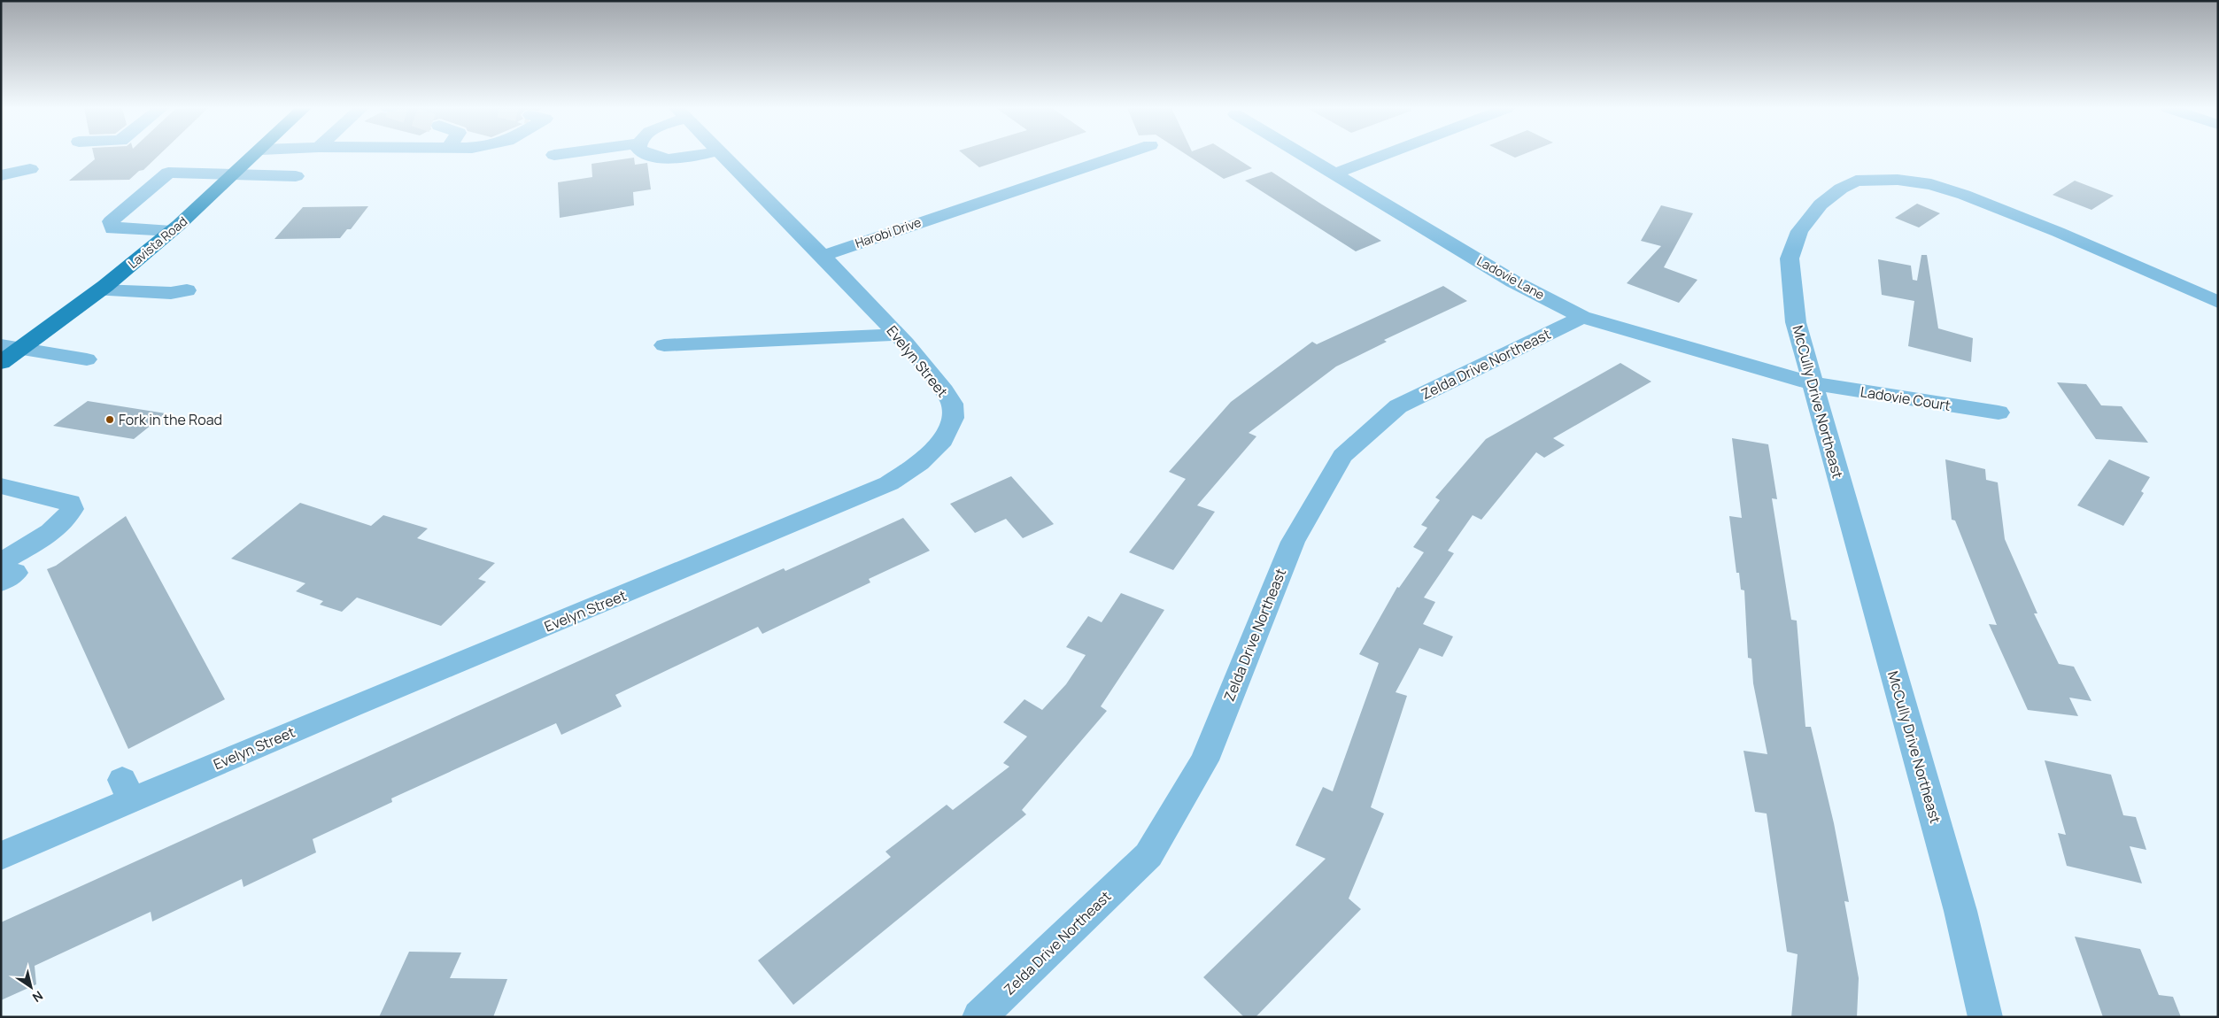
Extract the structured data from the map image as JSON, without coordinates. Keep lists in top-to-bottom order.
{
  "streets": {
    "main road": ["Lavista Road"],
    "street": [
      "Harobi Drive",
      "Ladovie Lane",
      "Evelyn Street",
      "Zelda Drive Northeast",
      "Ladovie Court",
      "McCully Drive Northeast"
    ]
  },
  "crossings": [
    ["Harobi Drive", "Evelyn Street"],
    ["Ladovie Lane", "Zelda Drive Northeast"],
    ["Ladovie Lane", "Ladovie Court"],
    ["Ladovie Lane", "McCully Drive Northeast"],
    ["Ladovie Court", "McCully Drive Northeast"]
  ],
  "places": ["Fork in the Road"],
  "north": "bottom right"
}
